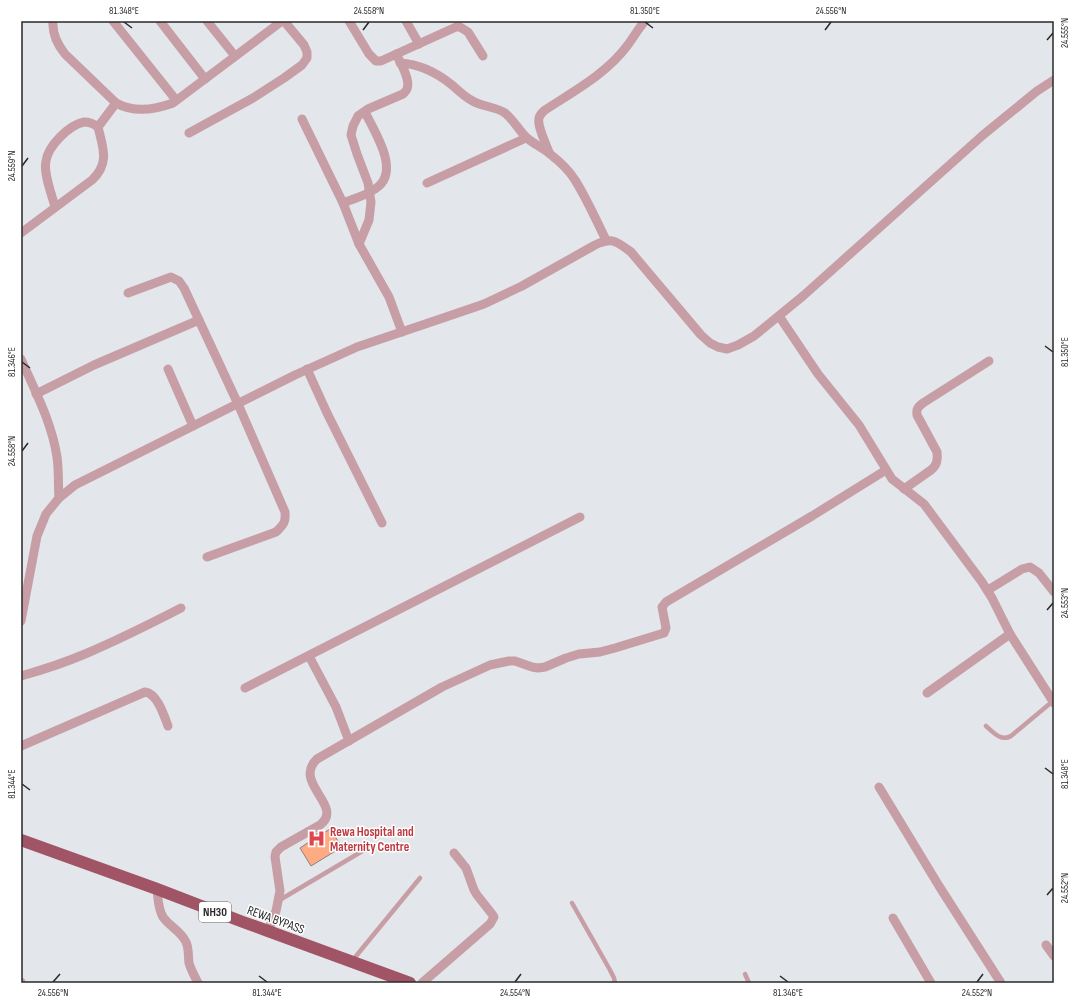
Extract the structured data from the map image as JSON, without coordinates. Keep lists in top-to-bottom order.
{
  "streets": {
    "highway": ["NH30", "REWA BYPASS"]
  },
  "places": {
    "hospital": ["Rewa Hospital and Maternity Centre"]
  },
  "coordinates": [
    "81.348°E",
    "24.558°N",
    "81.350°E",
    "24.556°N",
    "24.555°N",
    "24.559°N",
    "81.346°E",
    "24.553°N",
    "81.344°E",
    "24.552°N",
    "24.554°N"
  ]
}
